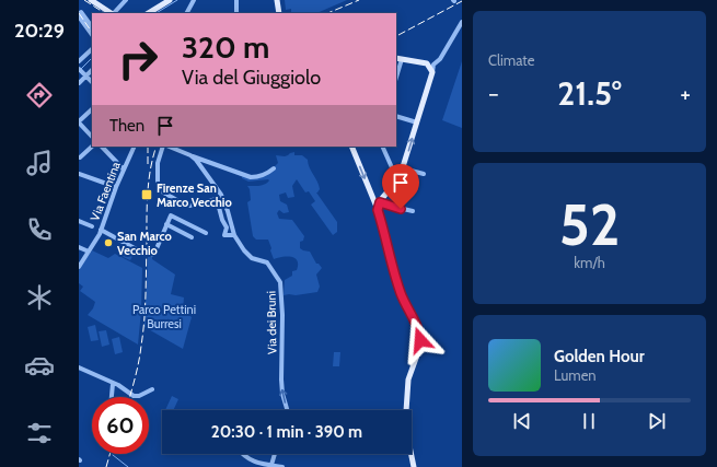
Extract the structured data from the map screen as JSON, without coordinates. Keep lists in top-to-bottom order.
{
  "streets": {
    "street": ["Via Faentina", "Via dei Bruni"]
  },
  "one_way": ["Via dei Bruni"],
  "parks": ["Parco Pettini Burresi"],
  "places": {
    "transit": ["Firenze San Marco Vecchio"],
    "other": ["San Marco Vecchio"]
  },
  "page": {
    "tabs": "20:29",
    "tile": [
      "Climate",
      ["52", "km/h"]
    ],
    "turn": ["320 m", "Via del Giuggiolo"],
    "heat": ["−", "21.5°", "+"],
    "then": "Then",
    "song": ["Golden Hour", "Lumen"],
    "limit": "60",
    "trip": "20:30 · 1 min · 390 m"
  }
}
